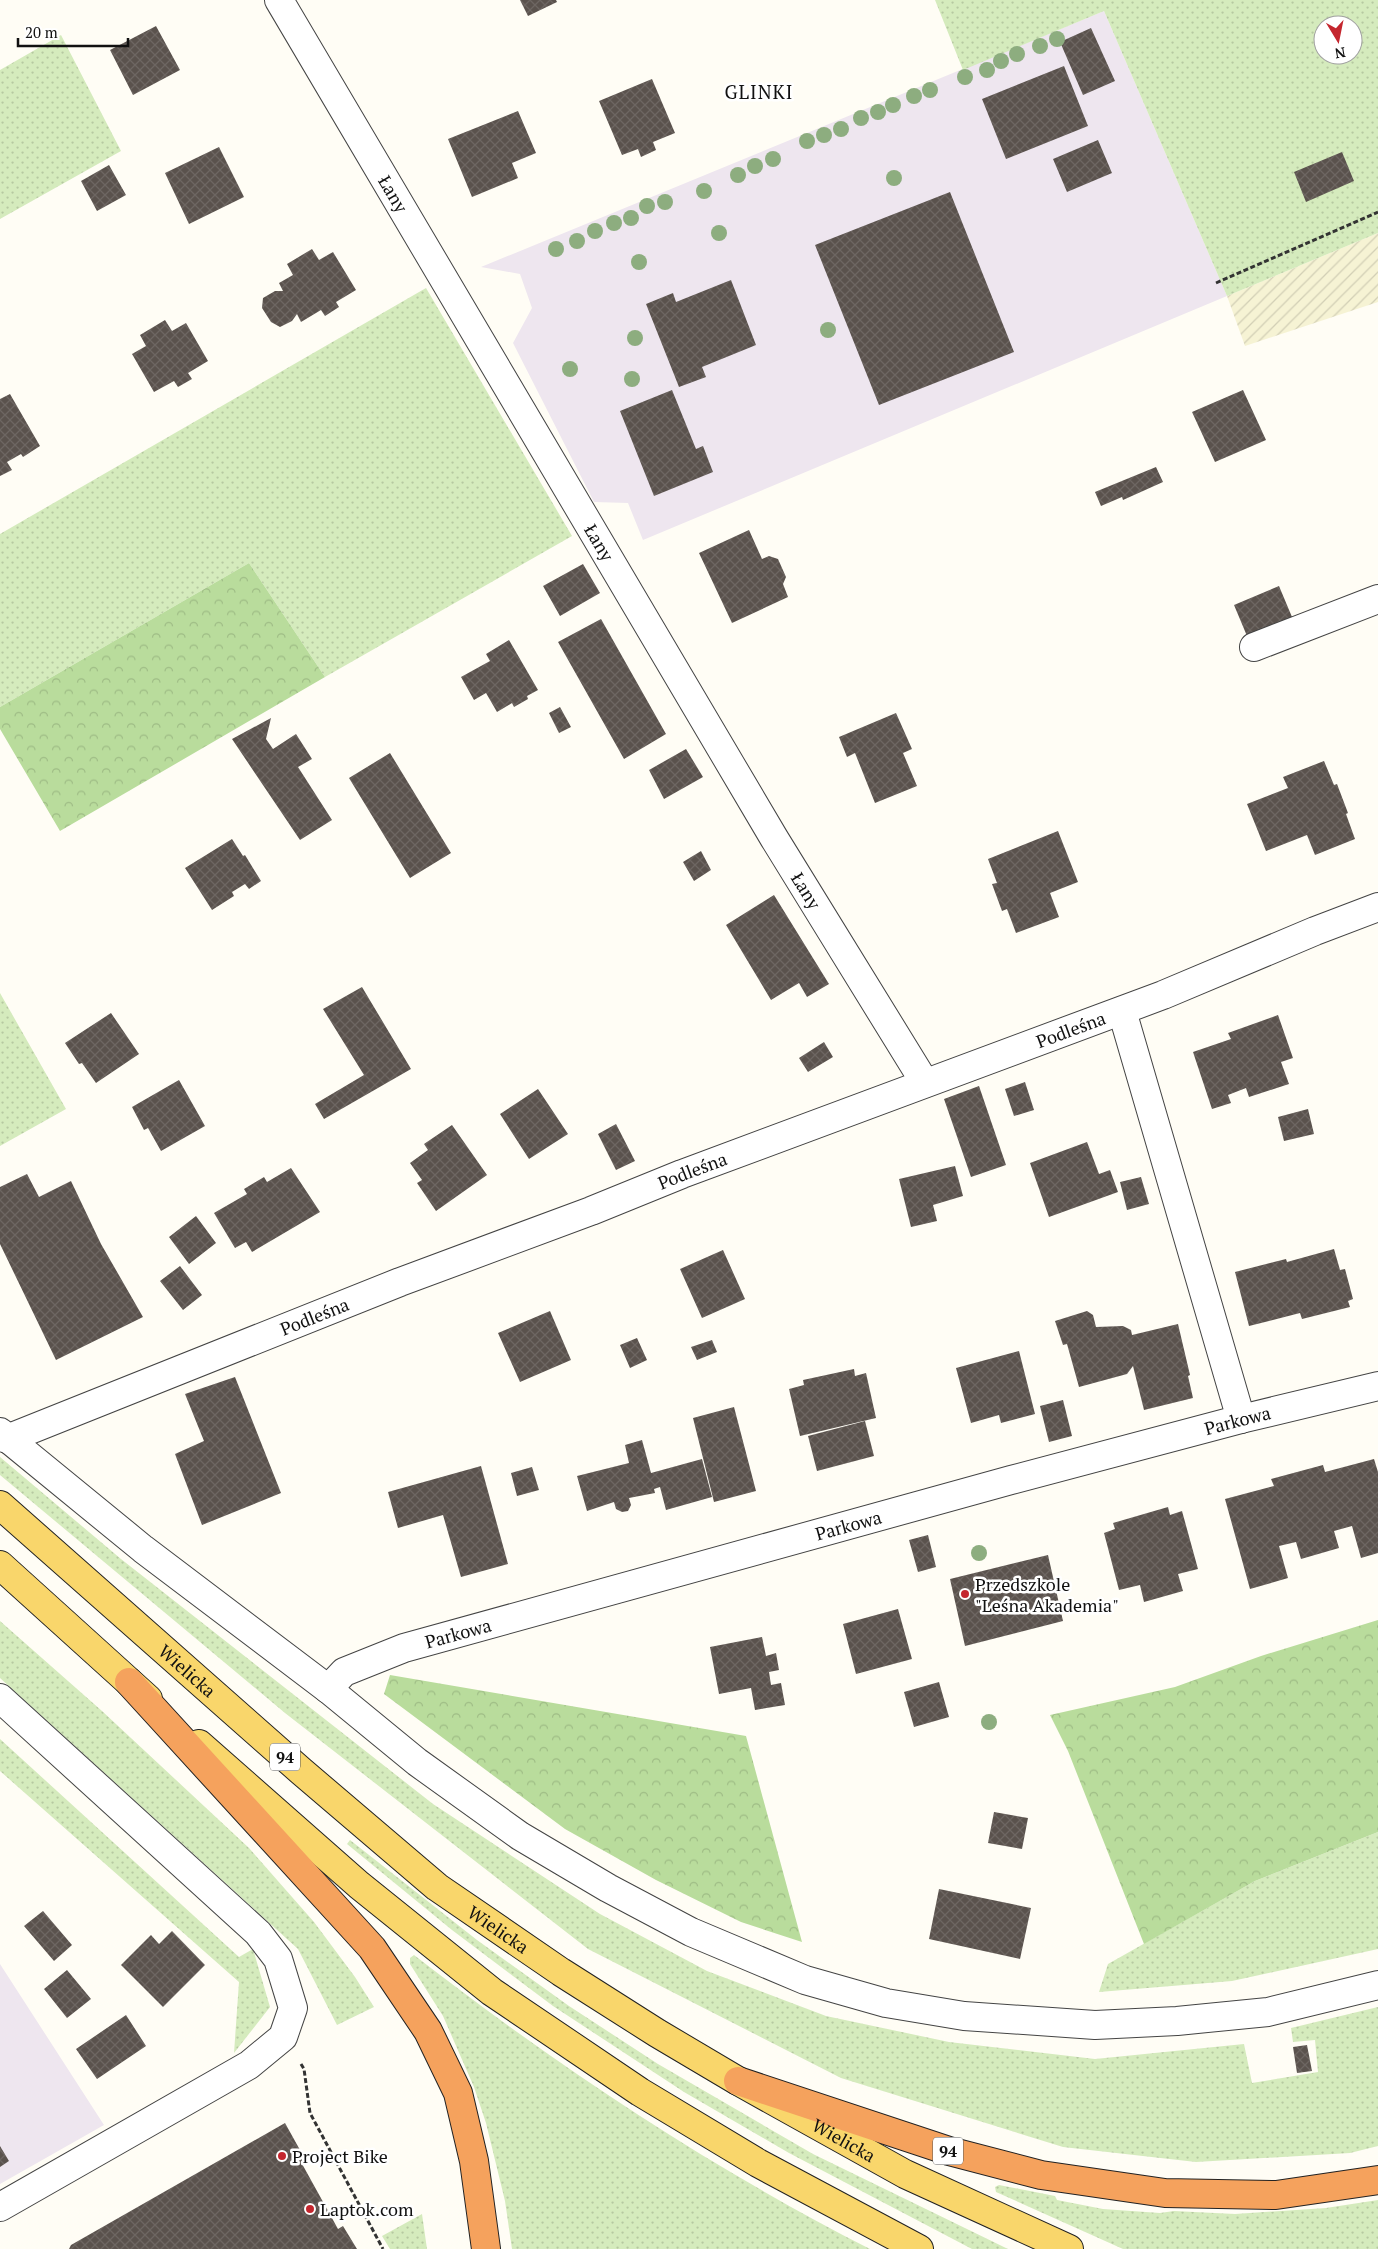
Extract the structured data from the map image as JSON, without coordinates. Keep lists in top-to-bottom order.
{
  "streets": {
    "highway": ["94"],
    "main road": ["Wielicka"],
    "street": ["Łany", "Podleśna", "Parkowa"]
  },
  "crossings": [
    ["Łany", "Podleśna"],
    ["Wielicka", "94"]
  ],
  "districts": ["GLINKI"],
  "places": ["Przedszkole \"Leśna Akademia\"", "Project Bike", "Laptok.com"],
  "scale_bar": "20 m",
  "north": "bottom"
}
